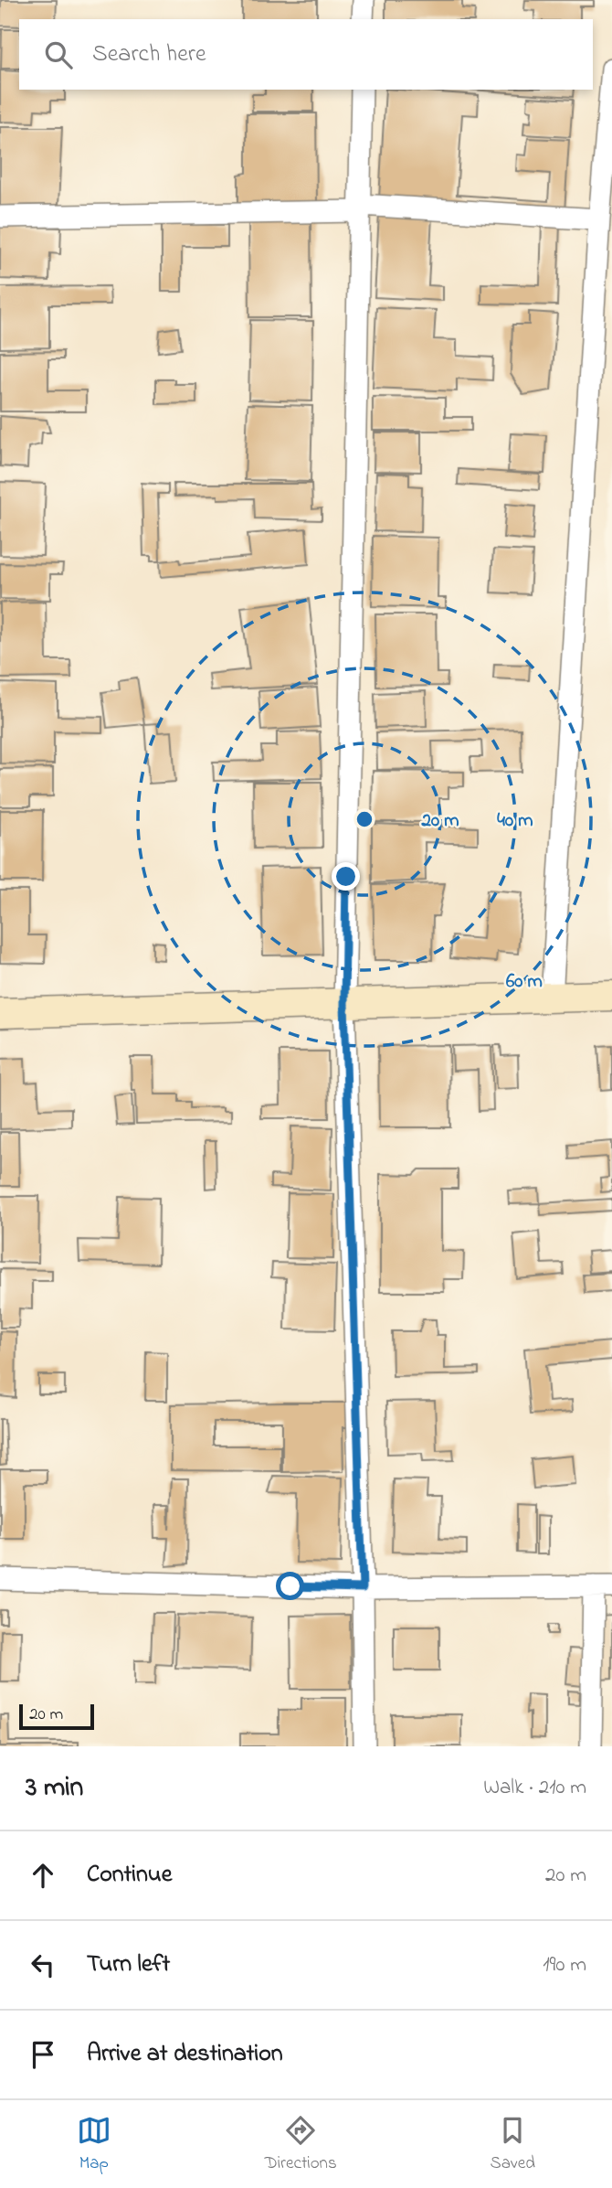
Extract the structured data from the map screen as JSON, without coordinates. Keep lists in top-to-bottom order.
{
  "scale_bar": "20 m",
  "page": {
    "search": "Search here",
    "scale": "20 m",
    "heading": ["3 min", "Walk · 210 m"],
    "list": [
      ["Continue", "20 m"],
      ["Turn left", "190 m"],
      "Arrive at destination"
    ],
    "nav": ["Map", "Directions", "Saved"]
  },
  "rings": ["20 m", "40 m", "60 m"]
}
